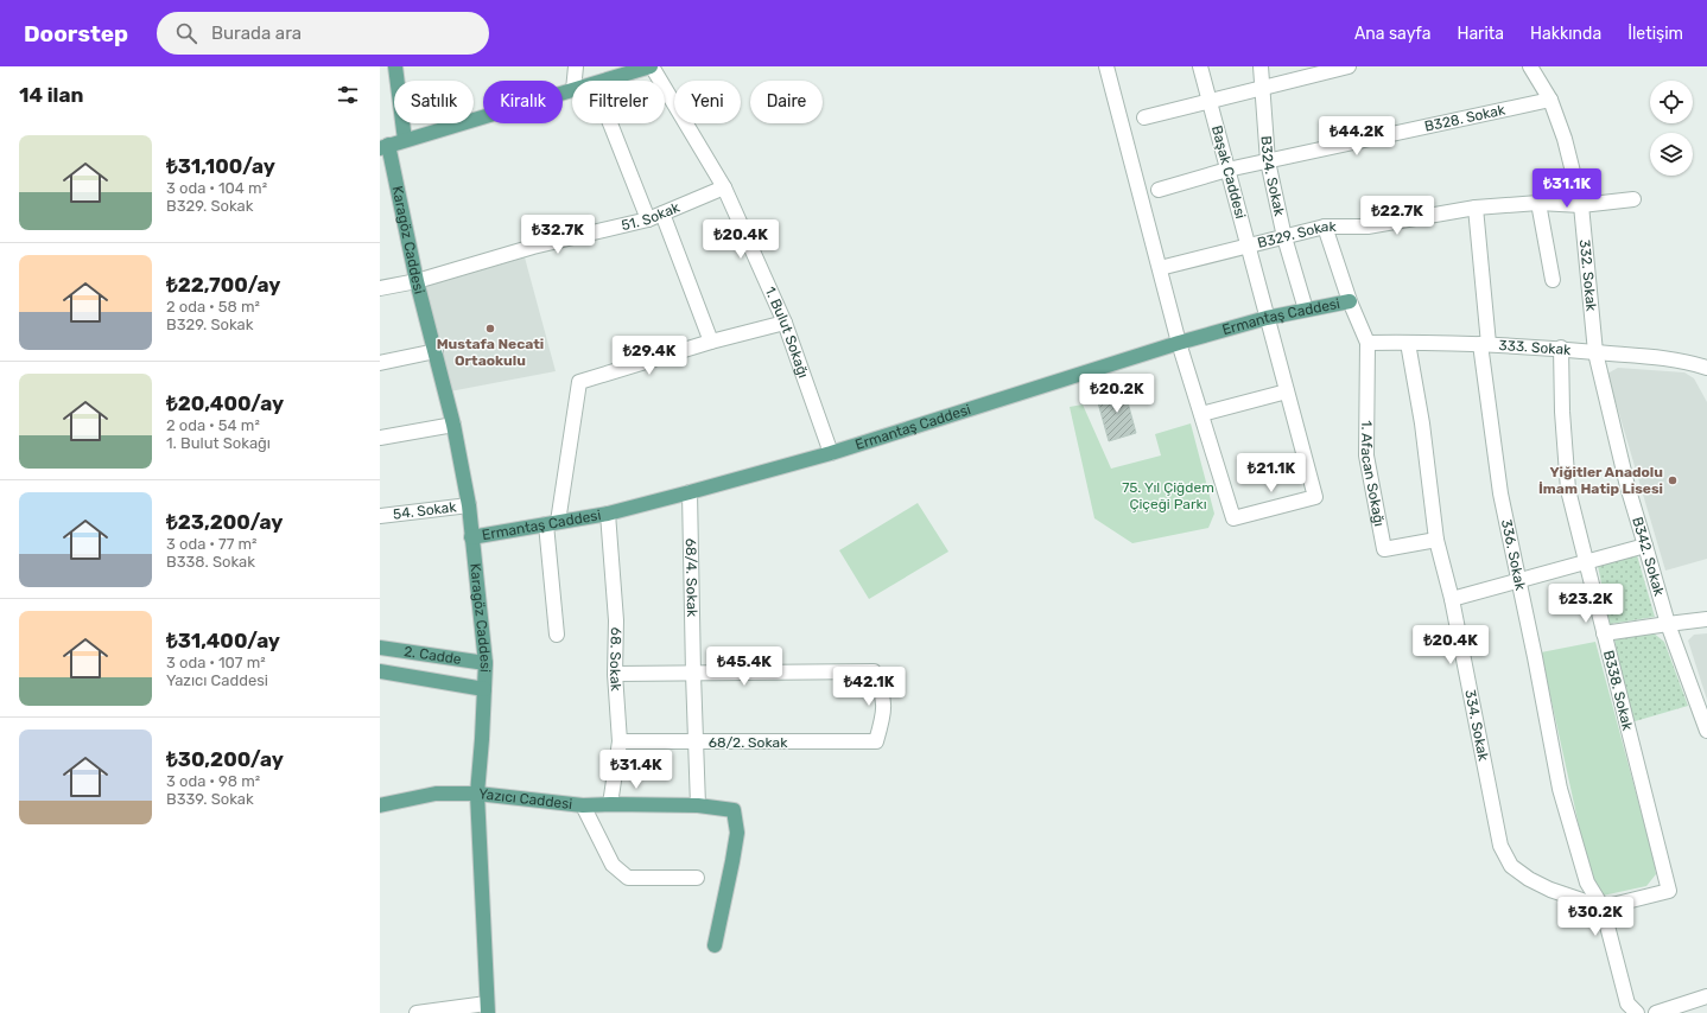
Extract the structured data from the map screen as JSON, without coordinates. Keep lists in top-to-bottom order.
{
  "streets": {
    "main road": [
      "Karagöz Caddesi",
      "Ermantaş Caddesi",
      "2. Cadde",
      "Yazıcı Caddesi"
    ],
    "street": [
      "B328. Sokak",
      "Başak Caddesi",
      "B324. Sokak",
      "51. Sokak",
      "B329. Sokak",
      "332. Sokak",
      "1. Bulut Sokağı",
      "333. Sokak",
      "1. Afacan Sokağı",
      "54. Sokak",
      "336. Sokak",
      "B342. Sokak",
      "68/4. Sokak",
      "68. Sokak",
      "B338. Sokak",
      "334. Sokak",
      "68/2. Sokak"
    ]
  },
  "crossings": [
    ["B328. Sokak", "Başak Caddesi"],
    ["B328. Sokak", "B324. Sokak"],
    ["B328. Sokak", "332. Sokak"],
    ["Başak Caddesi", "B329. Sokak"],
    ["Başak Caddesi", "Ermantaş Caddesi"],
    ["B324. Sokak", "B329. Sokak"],
    ["B324. Sokak", "Ermantaş Caddesi"],
    ["51. Sokak", "Karagöz Caddesi"],
    ["51. Sokak", "1. Bulut Sokağı"],
    ["B329. Sokak", "332. Sokak"],
    ["B329. Sokak", "336. Sokak"],
    ["Karagöz Caddesi", "Ermantaş Caddesi"],
    ["Karagöz Caddesi", "54. Sokak"],
    ["Karagöz Caddesi", "2. Cadde"],
    ["Karagöz Caddesi", "Yazıcı Caddesi"],
    ["332. Sokak", "333. Sokak"],
    ["332. Sokak", "B342. Sokak"],
    ["Ermantaş Caddesi", "1. Bulut Sokağı"],
    ["Ermantaş Caddesi", "68/4. Sokak"],
    ["Ermantaş Caddesi", "68. Sokak"],
    ["333. Sokak", "1. Afacan Sokağı"],
    ["333. Sokak", "336. Sokak"],
    ["333. Sokak", "B342. Sokak"],
    ["333. Sokak", "B338. Sokak"],
    ["333. Sokak", "334. Sokak"],
    ["1. Afacan Sokağı", "334. Sokak"],
    ["336. Sokak", "B338. Sokak"],
    ["336. Sokak", "334. Sokak"],
    ["68/4. Sokak", "68/2. Sokak"],
    ["68/4. Sokak", "Yazıcı Caddesi"],
    ["68. Sokak", "68/2. Sokak"],
    ["68. Sokak", "Yazıcı Caddesi"],
    ["B338. Sokak", "334. Sokak"]
  ],
  "parks": ["75. Yıl Çiğdem Çiçeği Parkı"],
  "places": ["Mustafa Necati Ortaokulu", "Yiğitler Anadolu İmam Hatip Lisesi"],
  "page": {
    "header": "Doorstep",
    "search": "Burada ara",
    "nav": [
      "Ana sayfa",
      "Harita",
      "Hakkında",
      "İletişim"
    ],
    "heading": "14 ilan",
    "chip": [
      "Satılık",
      "Kiralık",
      "Filtreler",
      "Yeni",
      "Daire"
    ],
    "price": [
      "₺44.2K",
      "₺31.1K",
      "₺22.7K",
      "₺32.7K",
      "₺20.4K",
      "₺29.4K",
      "₺20.2K",
      "₺21.1K",
      "₺23.2K",
      "₺20.4K",
      "₺45.4K",
      "₺42.1K",
      "₺31.4K",
      "₺30.2K"
    ],
    "list": [
      {
        "name": "₺31,100/ay",
        "note": "3 oda · 104 m² · B329. Sokak"
      },
      {
        "name": "₺22,700/ay",
        "note": "2 oda · 58 m² · B329. Sokak"
      },
      {
        "name": "₺20,400/ay",
        "note": "2 oda · 54 m² · 1. Bulut Sokağı"
      },
      {
        "name": "₺23,200/ay",
        "note": "3 oda · 77 m² · B338. Sokak"
      },
      {
        "name": "₺31,400/ay",
        "note": "3 oda · 107 m² · Yazıcı Caddesi"
      },
      {
        "name": "₺30,200/ay",
        "note": "3 oda · 98 m² · B339. Sokak"
      }
    ]
  }
}
